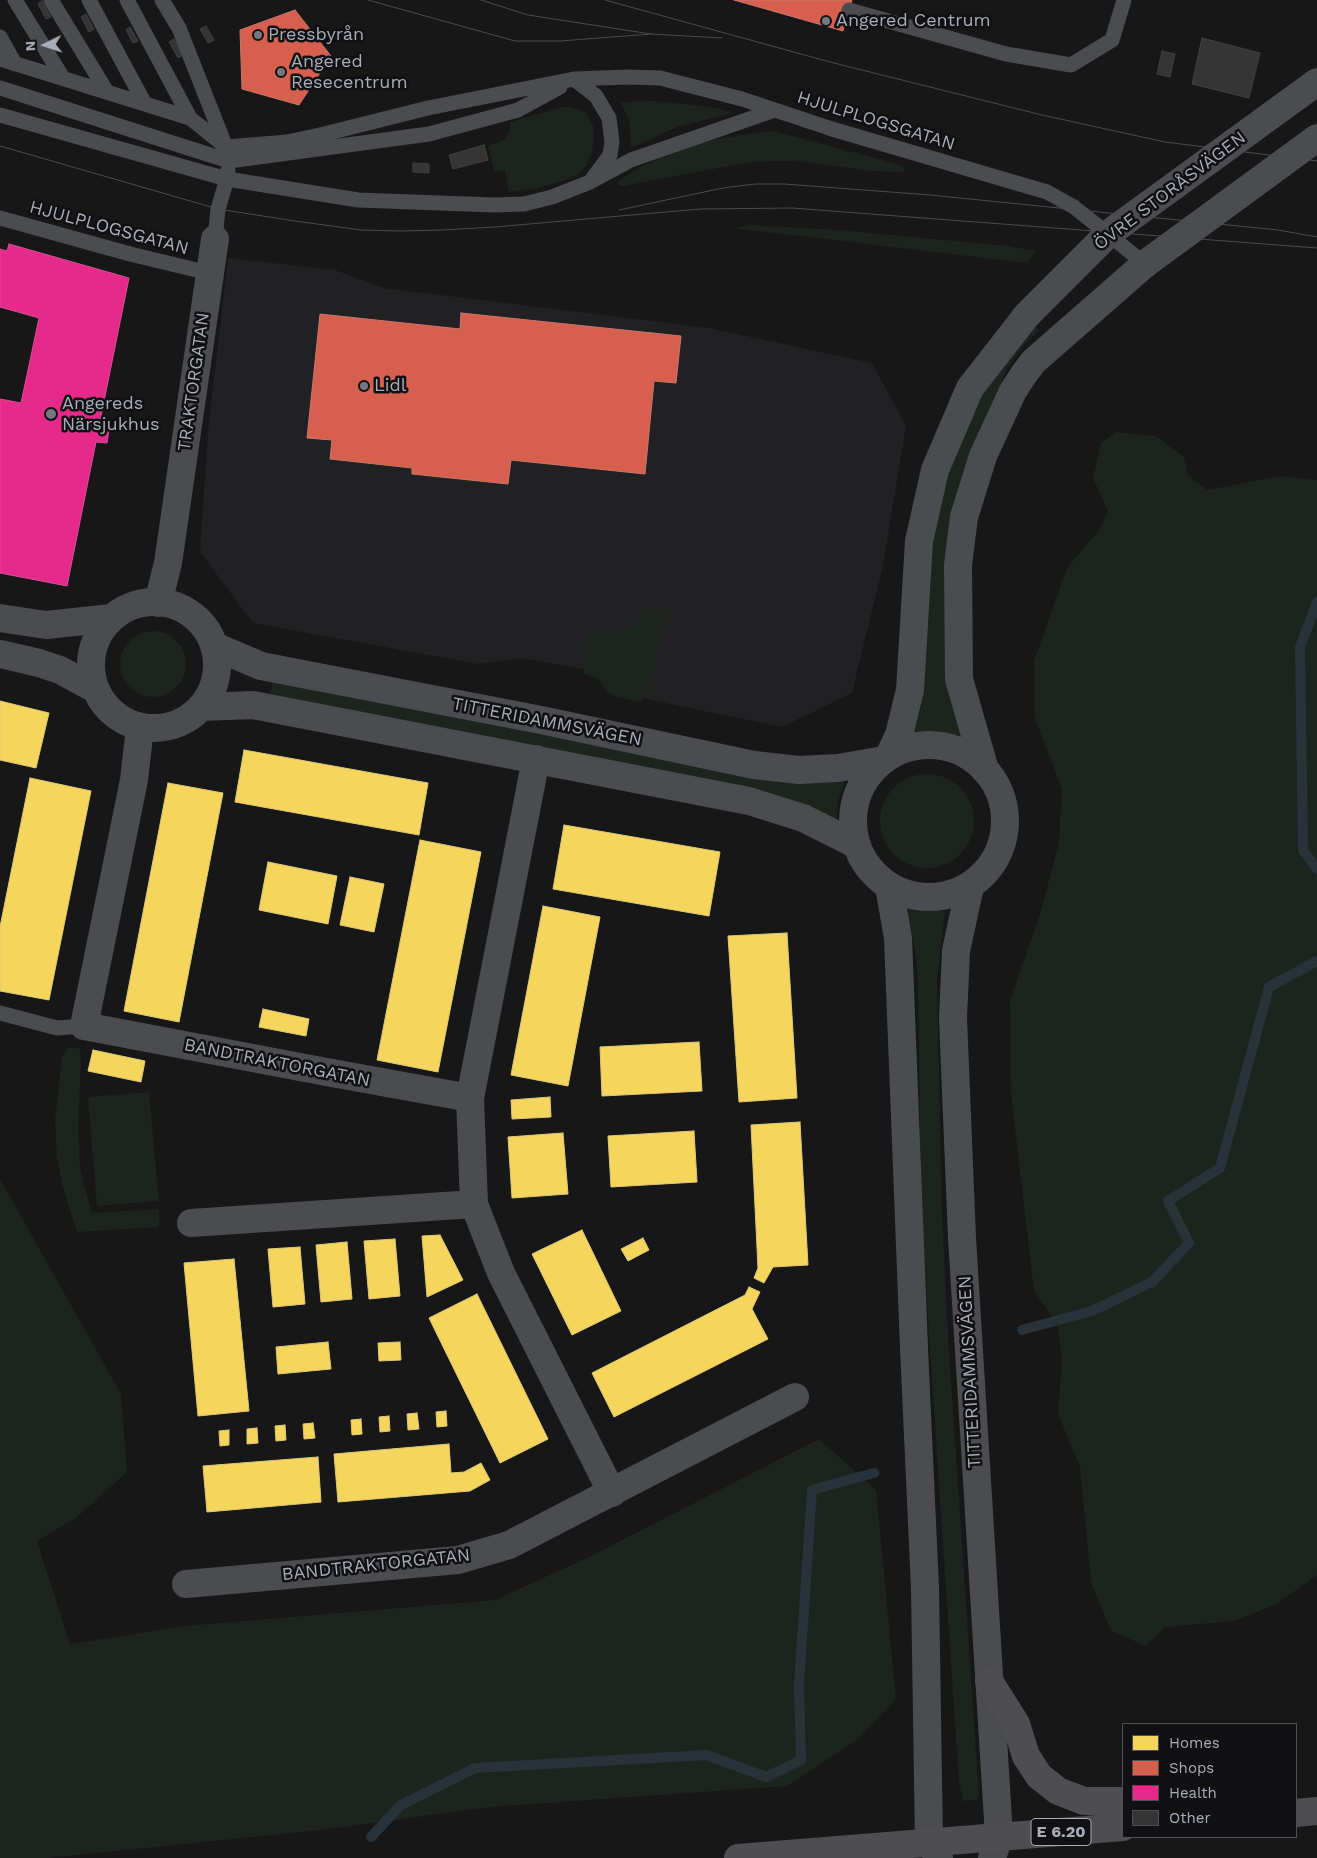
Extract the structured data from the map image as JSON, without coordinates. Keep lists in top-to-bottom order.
{
  "streets": {
    "highway": ["E 6.20"],
    "street": [
      "ÖVRE STORÅSVÄGEN",
      "TRAKTORGATAN",
      "TITTERIDAMMSVÄGEN",
      "BANDTRAKTORGATAN"
    ],
    "lane": ["HJULPLOGSGATAN"]
  },
  "crossings": [
    ["HJULPLOGSGATAN", "ÖVRE STORÅSVÄGEN"],
    ["HJULPLOGSGATAN", "TRAKTORGATAN"],
    ["ÖVRE STORÅSVÄGEN", "TITTERIDAMMSVÄGEN"],
    ["TRAKTORGATAN", "TITTERIDAMMSVÄGEN"],
    ["TITTERIDAMMSVÄGEN", "E 6.20"]
  ],
  "places": [
    "Angered Centrum",
    "Pressbyrån",
    "Angered Resecentrum",
    "Lidl",
    "Angereds Närsjukhus"
  ],
  "legend": [
    "Homes",
    "Shops",
    "Health",
    "Other"
  ],
  "north": "left"
}
